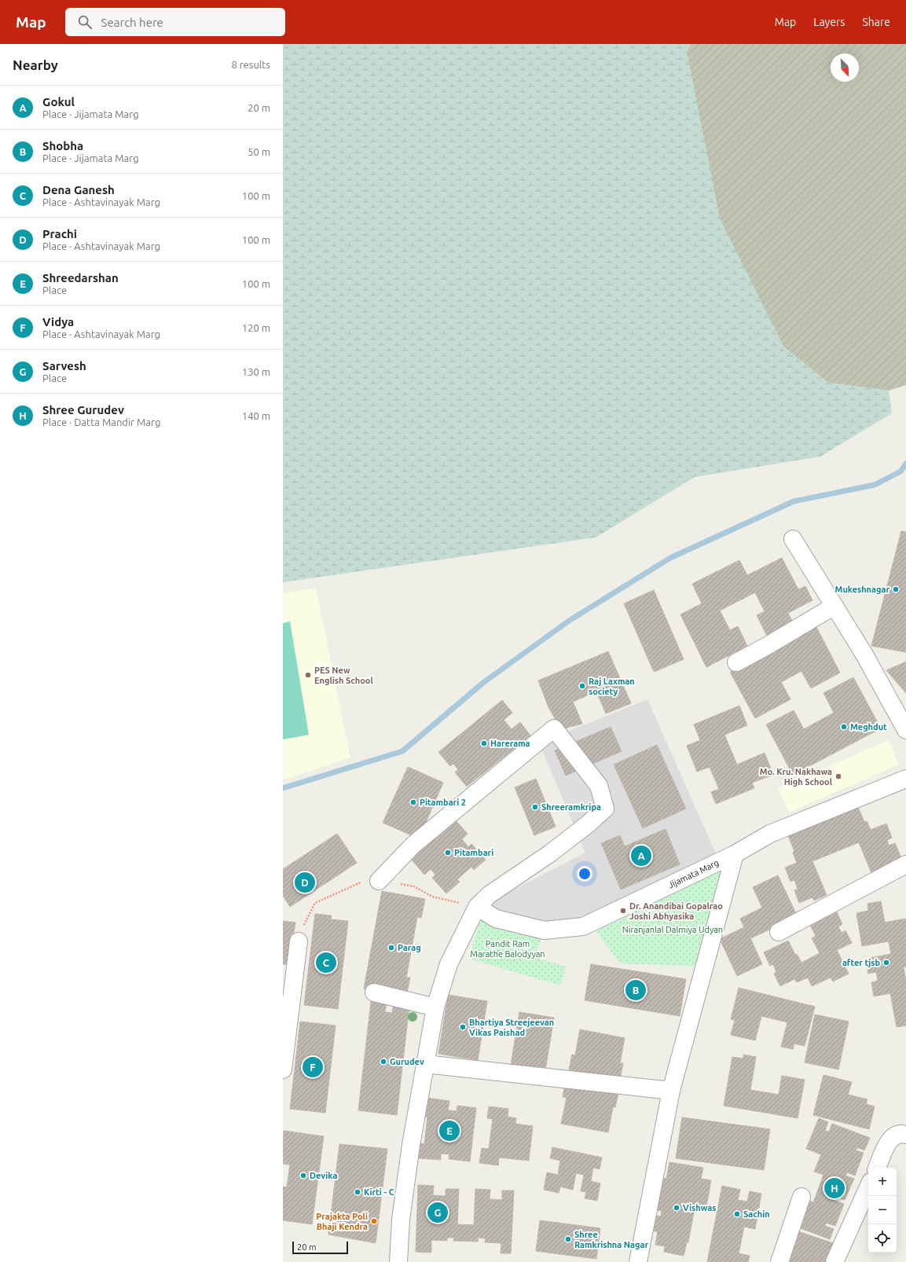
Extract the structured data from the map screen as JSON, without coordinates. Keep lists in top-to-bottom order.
{
  "streets": {
    "street": ["Jijamata Marg"]
  },
  "parks": ["Niranjanlal Dalmiya Udyan", "Pandit Ram Marathe Balodyyan"],
  "places": [
    "Mukeshnagar",
    "PES New English School",
    "Raj Laxman society",
    "Meghdut",
    "Harerama",
    "Mo. Kru. Nakhawa High School",
    "Pitambari 2",
    "Shreeramkripa",
    "Pitambari",
    "Dr. Anandibai Gopalrao Joshi Abhyasika",
    "Parag",
    "after tjsb",
    "Bhartiya Streejeevan Vikas Paishad",
    "Gurudev",
    "Devika",
    "Kirti - C",
    "Vishwas",
    "Sachin",
    "Prajakta Poli Bhaji Kendra",
    "Shree Ramkrishna Nagar"
  ],
  "scale_bar": "20 m",
  "north": "bottom right",
  "page": {
    "header": "Map",
    "search": "Search here",
    "nav": ["Map", "Layers", "Share"],
    "heading": ["Nearby", "8 results"],
    "list": [
      {
        "mark": "A",
        "name": "Gokul",
        "note": "Place · Jijamata Marg",
        "value": "20 m"
      },
      {
        "mark": "B",
        "name": "Shobha",
        "note": "Place · Jijamata Marg",
        "value": "50 m"
      },
      {
        "mark": "C",
        "name": "Dena Ganesh",
        "note": "Place · Ashtavinayak Marg",
        "value": "100 m"
      },
      {
        "mark": "D",
        "name": "Prachi",
        "note": "Place · Ashtavinayak Marg",
        "value": "100 m"
      },
      {
        "mark": "E",
        "name": "Shreedarshan",
        "note": "Place",
        "value": "100 m"
      },
      {
        "mark": "F",
        "name": "Vidya",
        "note": "Place · Ashtavinayak Marg",
        "value": "120 m"
      },
      {
        "mark": "G",
        "name": "Sarvesh",
        "note": "Place",
        "value": "130 m"
      },
      {
        "mark": "H",
        "name": "Shree Gurudev",
        "note": "Place · Datta Mandir Marg",
        "value": "140 m"
      }
    ],
    "pins": [
      "A",
      "D",
      "C",
      "B",
      "F",
      "E",
      "H",
      "G"
    ],
    "map_buttons": ["+", "−"],
    "scale": "20 m"
  }
}
